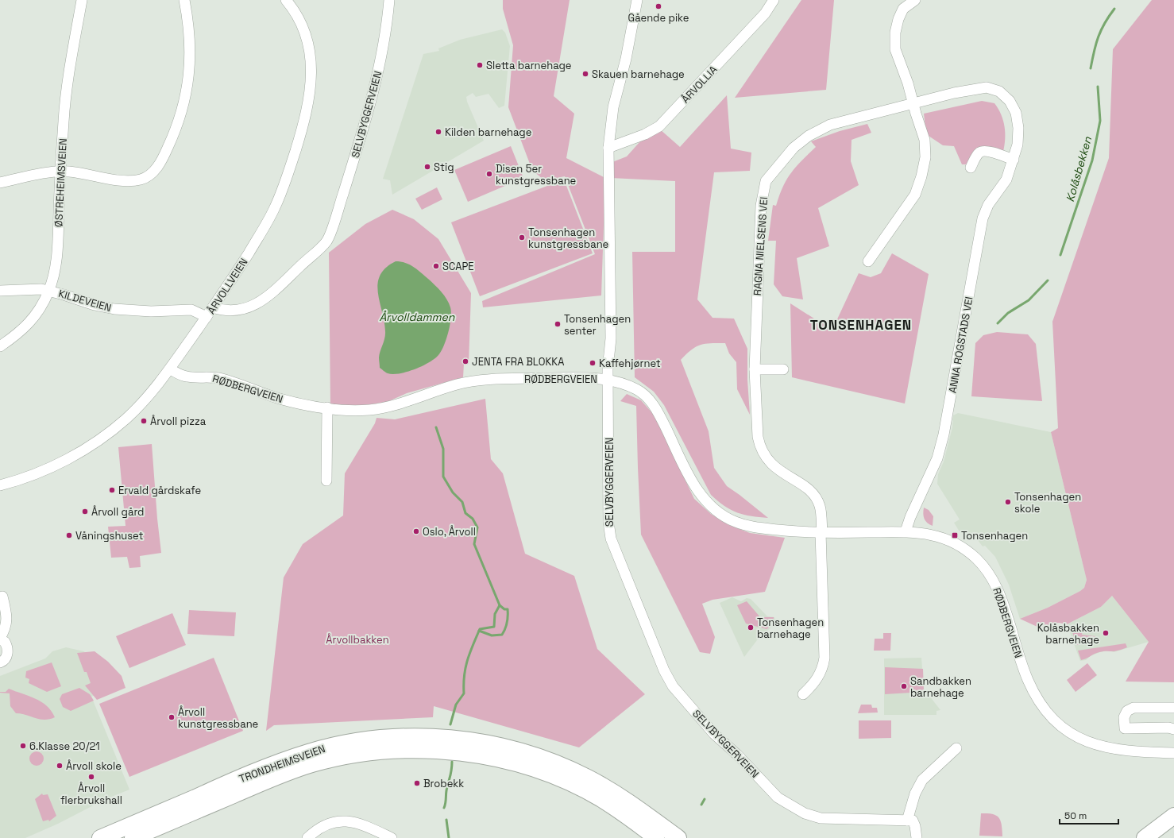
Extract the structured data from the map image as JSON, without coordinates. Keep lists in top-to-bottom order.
{
  "streets": {
    "highway": ["TRONDHEIMSVEIEN"],
    "street": [
      "ÅRVOLLIA",
      "SELVBYGGERVEIEN",
      "ØSTREHEIMSVEIEN",
      "RAGNA NIELSENS VEI",
      "ÅRVOLLVEIEN",
      "KILDEVEIEN",
      "ANNA ROGSTADS VEI",
      "RØDBERGVEIEN"
    ]
  },
  "crossings": [
    ["ÅRVOLLIA", "SELVBYGGERVEIEN"],
    ["SELVBYGGERVEIEN", "ÅRVOLLVEIEN"],
    ["SELVBYGGERVEIEN", "RØDBERGVEIEN"],
    ["ØSTREHEIMSVEIEN", "KILDEVEIEN"],
    ["RAGNA NIELSENS VEI", "ANNA ROGSTADS VEI"],
    ["RAGNA NIELSENS VEI", "RØDBERGVEIEN"],
    ["ÅRVOLLVEIEN", "KILDEVEIEN"],
    ["ÅRVOLLVEIEN", "RØDBERGVEIEN"],
    ["ANNA ROGSTADS VEI", "RØDBERGVEIEN"]
  ],
  "districts": ["TONSENHAGEN"],
  "water": ["Kolåsbekken", "Årvolldammen"],
  "parks": ["Årvollbakken"],
  "places": {
    "other": [
      "Gående pike",
      "Sletta barnehage",
      "Skauen barnehage",
      "Kilden barnehage",
      "Stig",
      "Disen 5er kunstgressbane",
      "Tonsenhagen kunstgressbane",
      "SCAPE",
      "Tonsenhagen senter",
      "JENTA FRA BLOKKA",
      "Kaffehjørnet",
      "Årvoll pizza",
      "Ervald gårdskafe",
      "Tonsenhagen skole",
      "Årvoll gård",
      "Oslo, Årvoll",
      "Våningshuset",
      "Tonsenhagen barnehage",
      "Kolåsbakken barnehage",
      "Sandbakken barnehage",
      "Årvoll kunstgressbane",
      "6.Klasse 20/21",
      "Årvoll skole",
      "Årvoll flerbrukshall",
      "Brobekk"
    ],
    "transit": ["Tonsenhagen"]
  },
  "scale_bar": "50 m"
}
